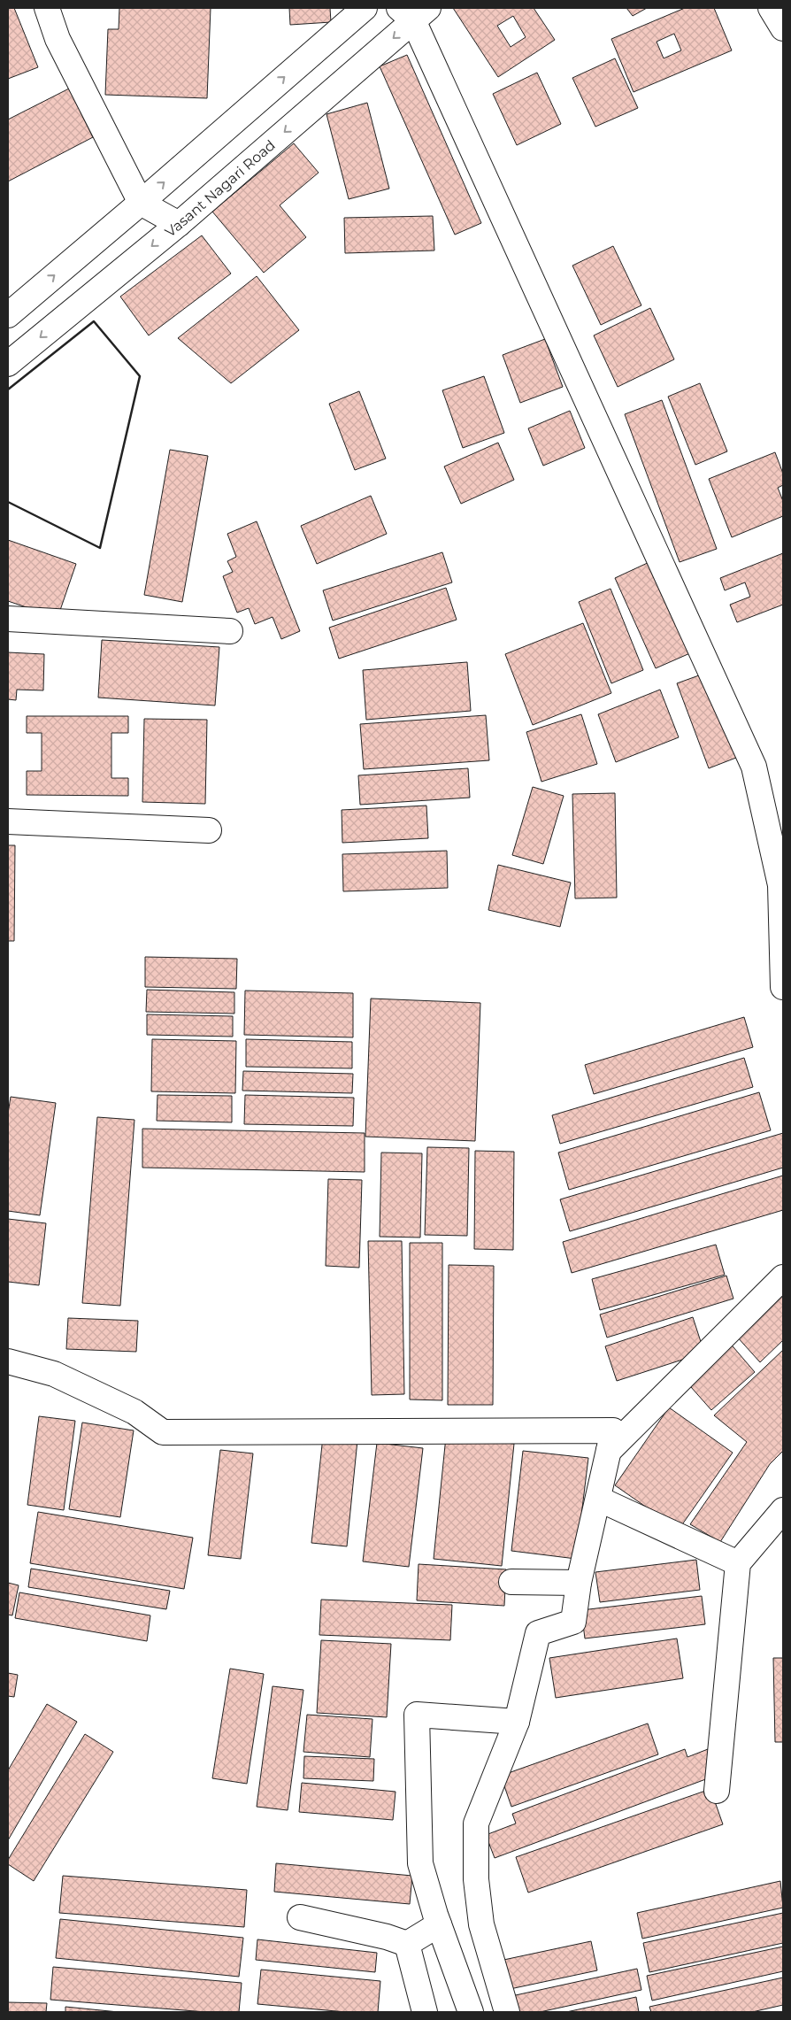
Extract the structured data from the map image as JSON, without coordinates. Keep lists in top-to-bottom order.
{
  "streets": {
    "street": ["Vasant Nagari Road"]
  }
}
